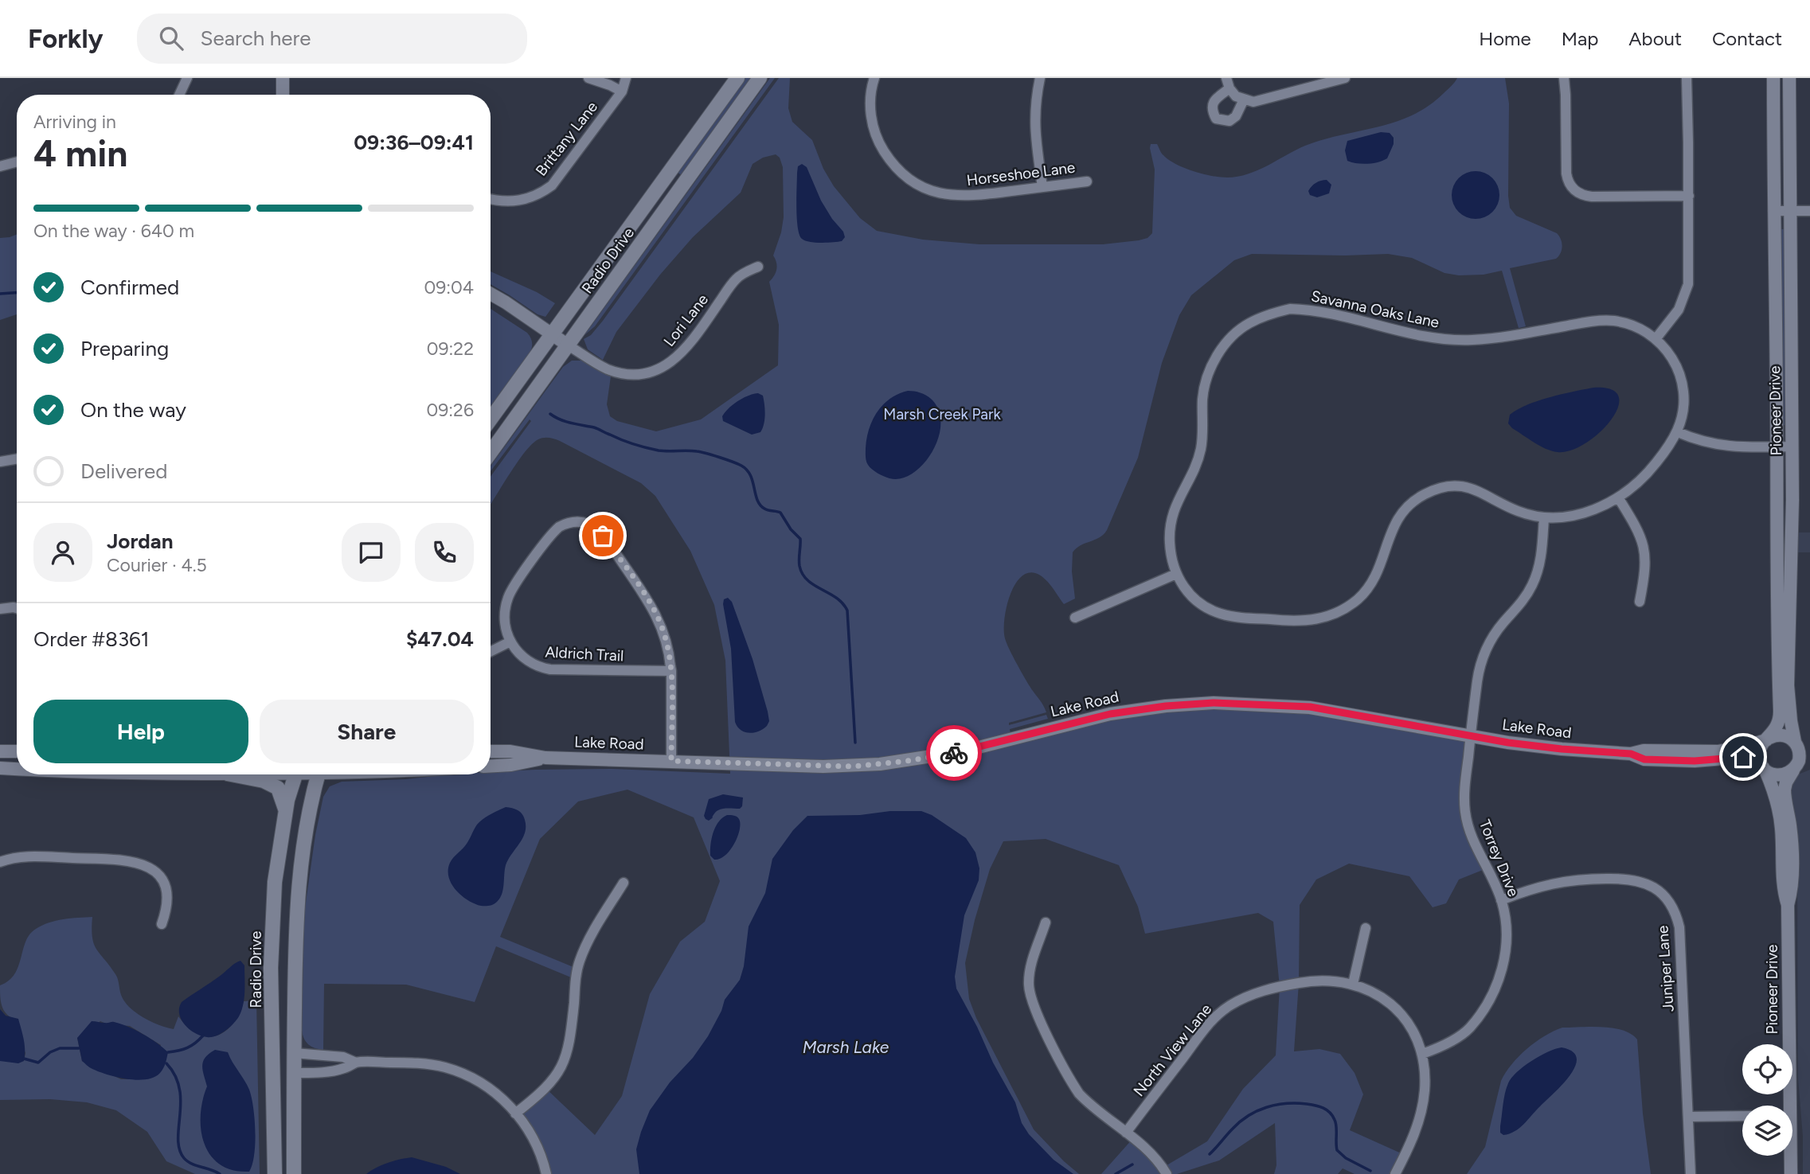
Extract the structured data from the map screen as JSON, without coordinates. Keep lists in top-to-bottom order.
{
  "streets": {
    "main road": ["Radio Drive"],
    "street": [
      "Brittany Lane",
      "Horseshoe Lane",
      "Savanna Oaks Lane",
      "Lori Lane",
      "Pioneer Drive",
      "Aldrich Trail",
      "Lake Road",
      "Torrey Drive",
      "Juniper Lane",
      "North View Lane"
    ]
  },
  "crossings": [
    ["Radio Drive", "Lori Lane"],
    ["Savanna Oaks Lane", "Torrey Drive"],
    ["Pioneer Drive", "Lake Road"],
    ["Lake Road", "Torrey Drive"],
    ["Torrey Drive", "Juniper Lane"],
    ["Torrey Drive", "North View Lane"]
  ],
  "water": ["Marsh Lake"],
  "parks": ["Marsh Creek Park"],
  "page": {
    "header": "Forkly",
    "search": "Search here",
    "nav": [
      "Home",
      "Map",
      "About",
      "Contact"
    ],
    "heading": ["4 min", "Arriving in", "09:36–09:41"],
    "panel": [
      "Jordan",
      "Courier · 4.5",
      "Order #8361",
      "$47.04"
    ],
    "bar": "On the way · 640 m",
    "list": [
      ["Confirmed", "09:04"],
      ["Preparing", "09:22"],
      ["On the way", "09:26"],
      "Delivered"
    ],
    "buttons": ["Help", "Share"]
  }
}
